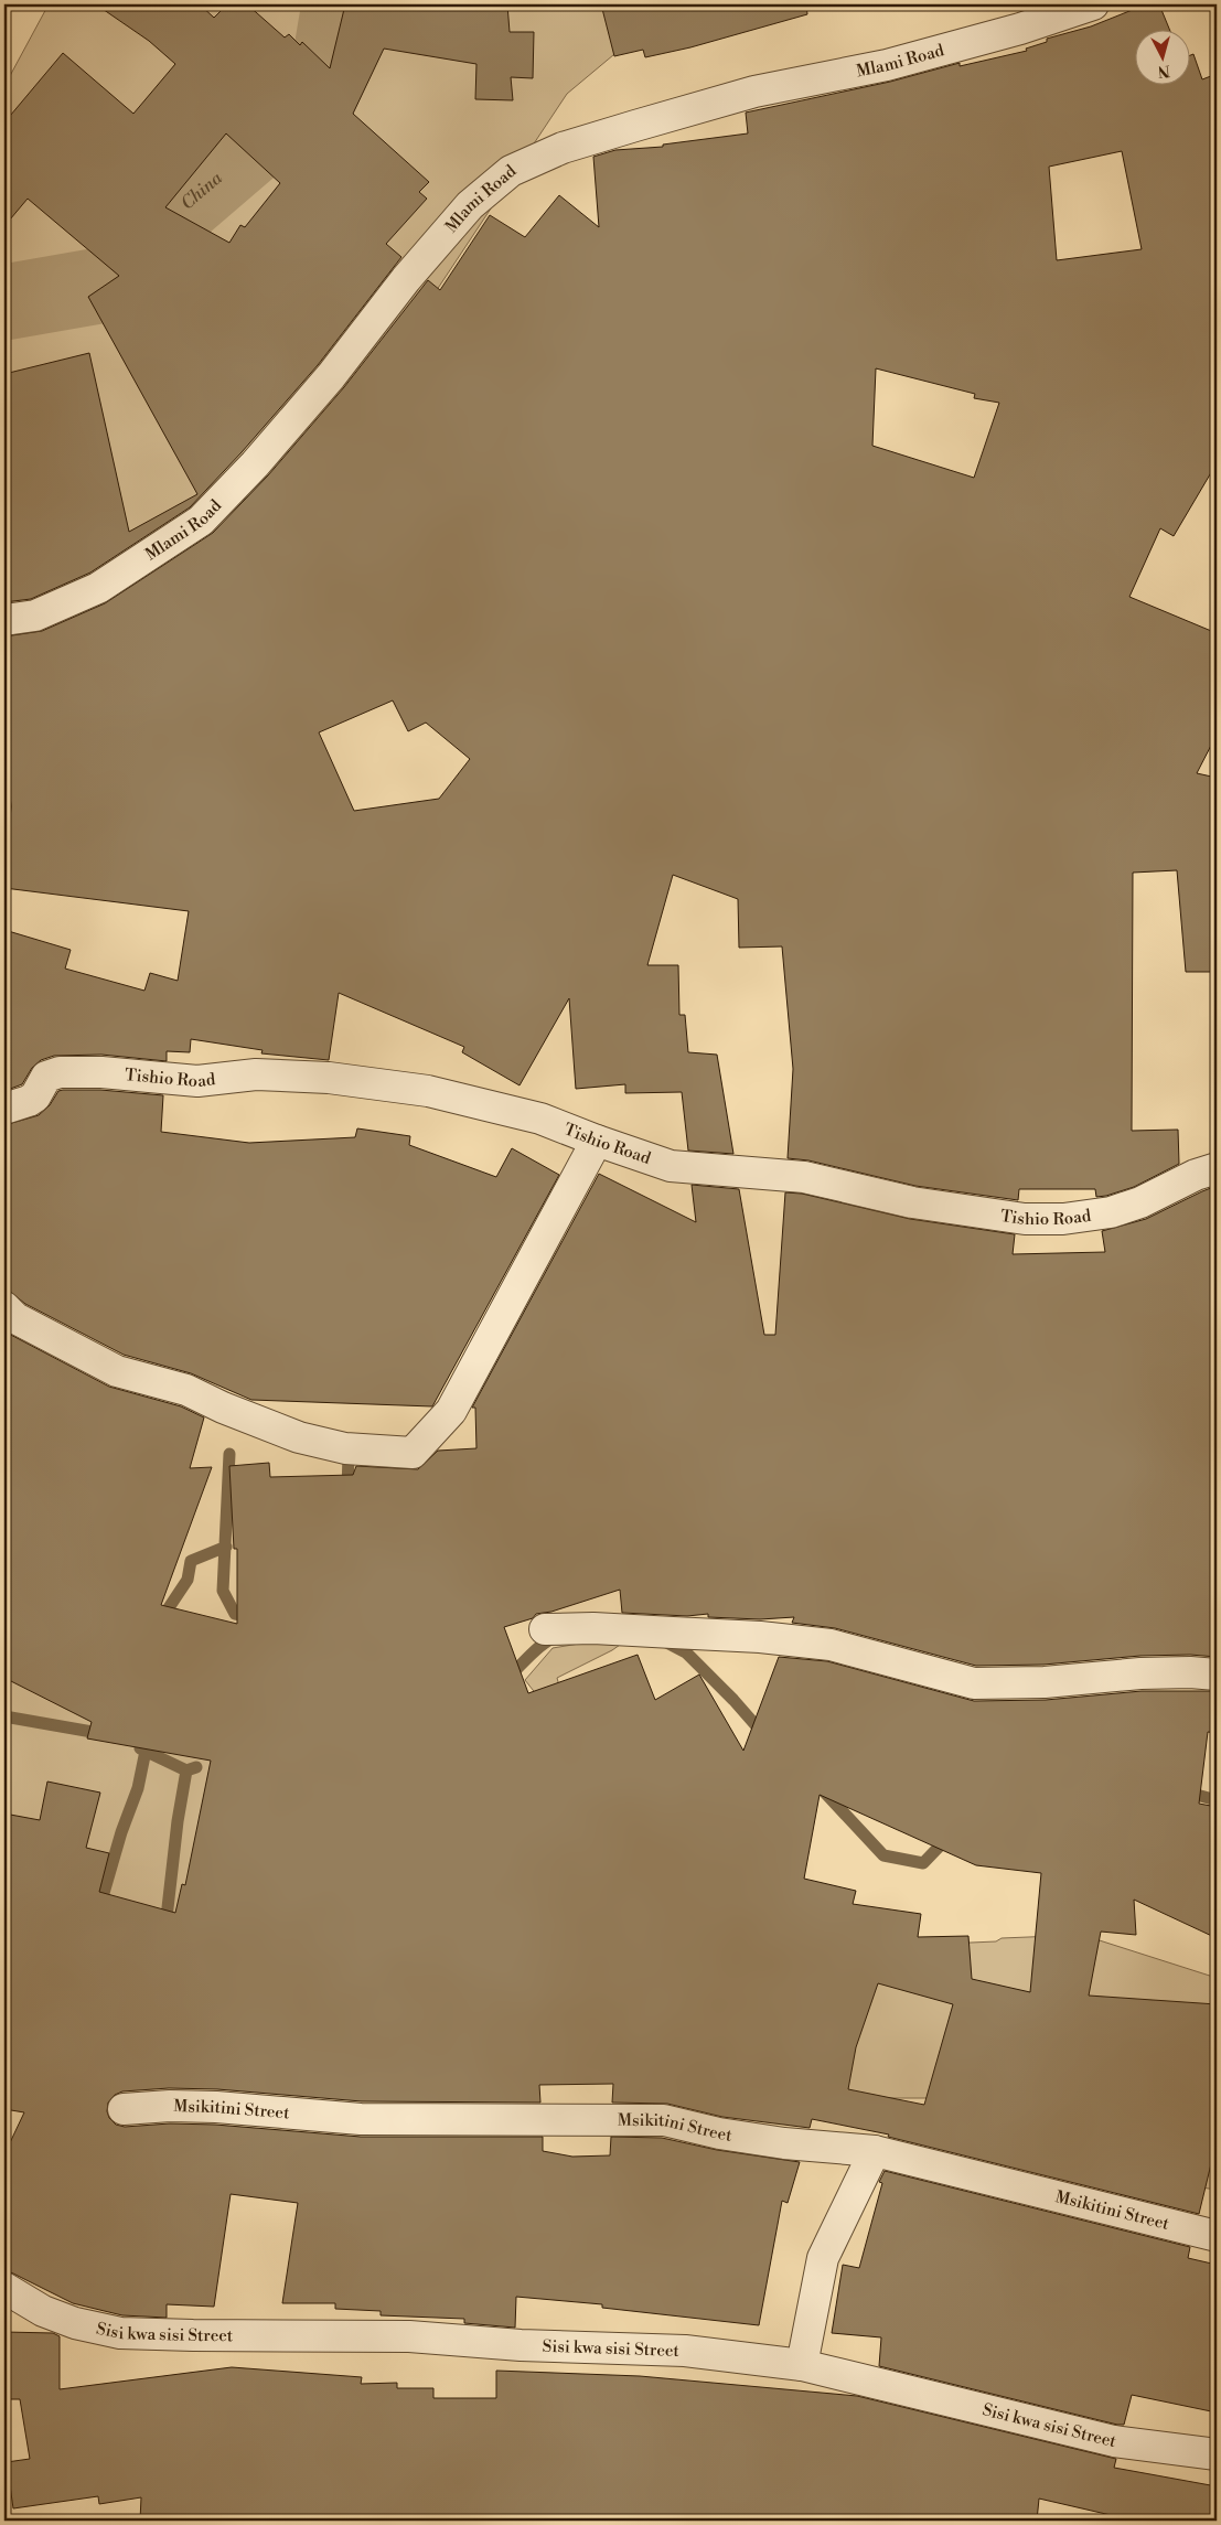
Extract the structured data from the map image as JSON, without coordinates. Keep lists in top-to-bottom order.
{
  "streets": {
    "street": [
      "Mlami Road",
      "Tishio Road",
      "Msikitini Street",
      "Sisi kwa sisi Street"
    ]
  },
  "water": ["China"],
  "north": "bottom"
}
